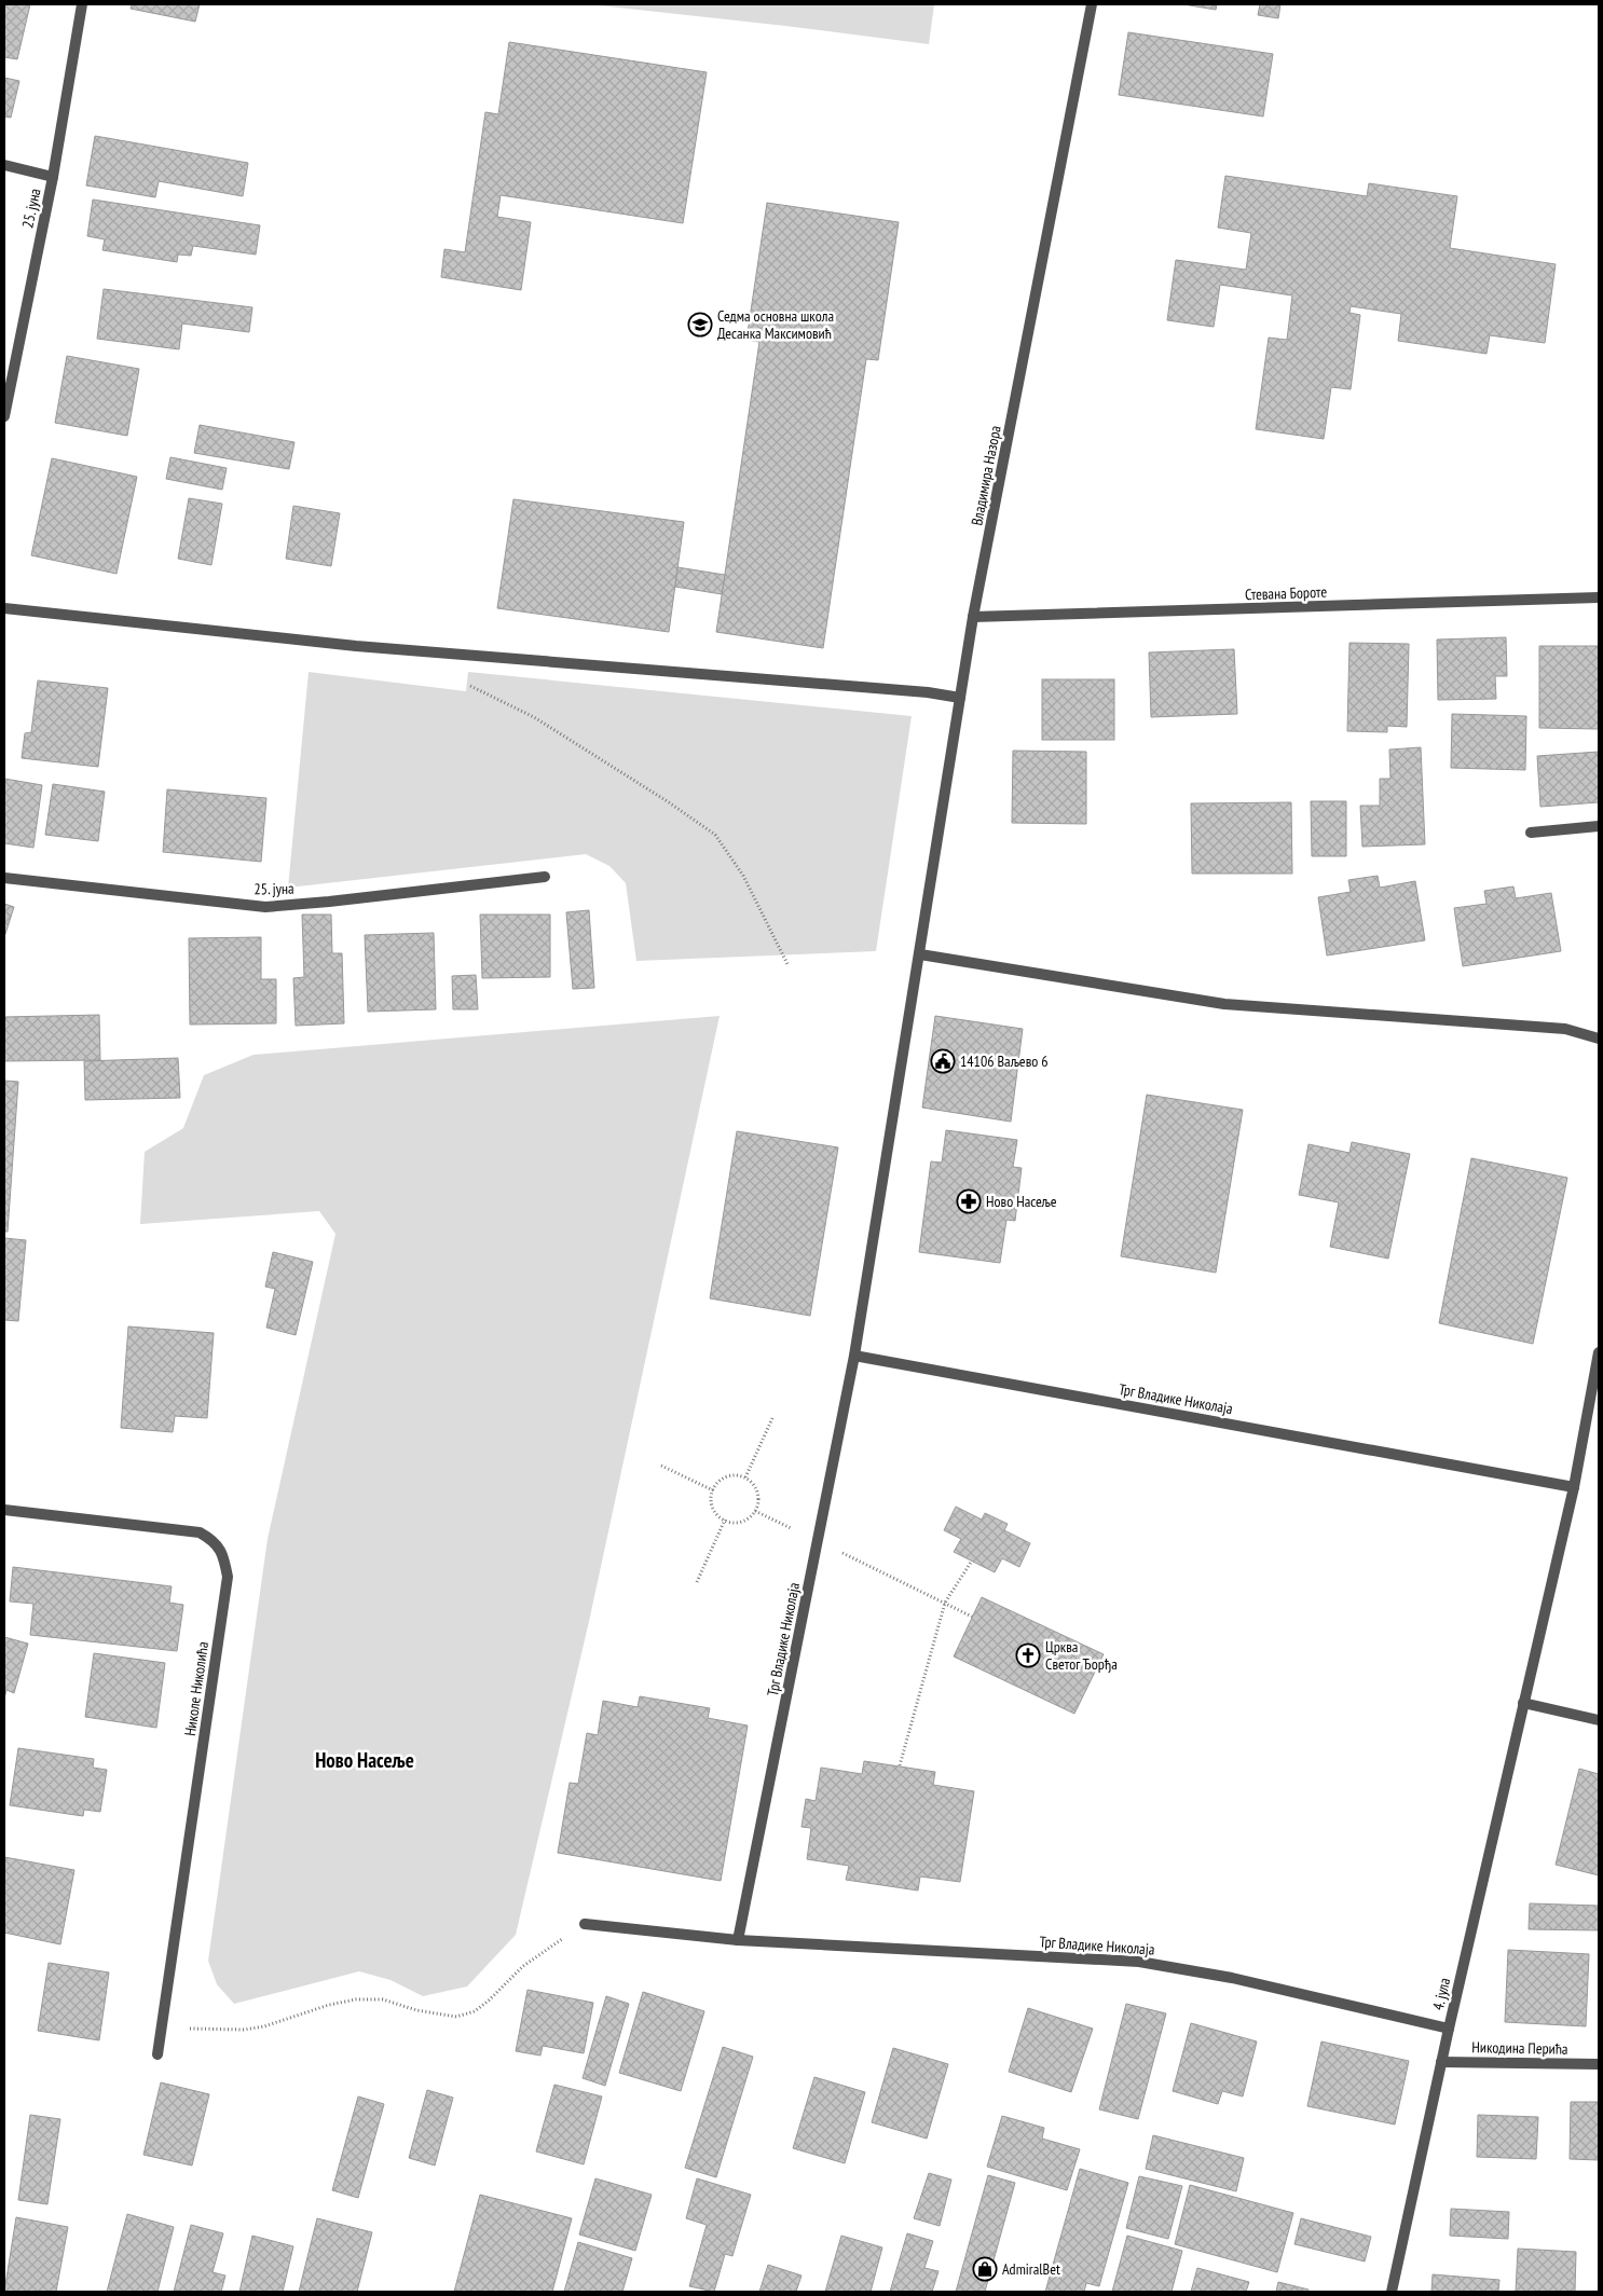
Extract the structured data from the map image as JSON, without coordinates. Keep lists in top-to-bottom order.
{
  "streets": {
    "street": [
      "25. јуна",
      "Владимира Назора",
      "Стевана Бороте",
      "Трг Владике Николаја",
      "Николе Николића",
      "4. јула",
      "Никодина Перића"
    ]
  },
  "crossings": [
    ["Владимира Назора", "Стевана Бороте"],
    ["Владимира Назора", "Трг Владике Николаја"],
    ["Трг Владике Николаја", "4. јула"],
    ["4. јула", "Никодина Перића"]
  ],
  "districts": ["Ново Насеље"],
  "places": {
    "school or university": ["Седма основна школа Десанка Максимовић"],
    "public building": ["14106 Ваљево 6"],
    "pharmacy": ["Ново Насеље"],
    "church": ["Црква Светог Ђорђа"],
    "shop": ["AdmiralBet"]
  }
}
